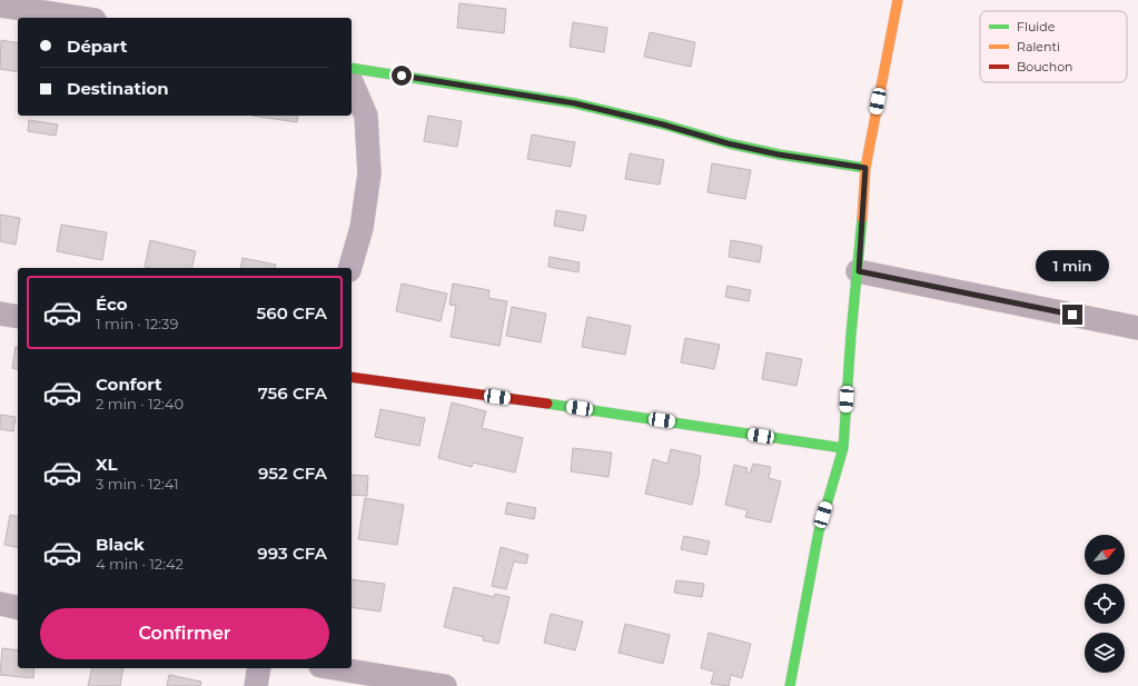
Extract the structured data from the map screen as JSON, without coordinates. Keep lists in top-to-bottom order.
{
  "legend": ["Fluide", "Ralenti", "Bouchon"],
  "north": "top right",
  "page": {
    "banner": ["Départ", "Destination"],
    "bubble": "1 min",
    "list": [
      {
        "name": "Éco",
        "note": "1 min · 12:39",
        "value": "560 CFA"
      },
      {
        "name": "Confort",
        "note": "2 min · 12:40",
        "value": "756 CFA"
      },
      {
        "name": "XL",
        "note": "3 min · 12:41",
        "value": "952 CFA"
      },
      {
        "name": "Black",
        "note": "4 min · 12:42",
        "value": "993 CFA"
      }
    ],
    "buttons": "Confirmer"
  }
}
